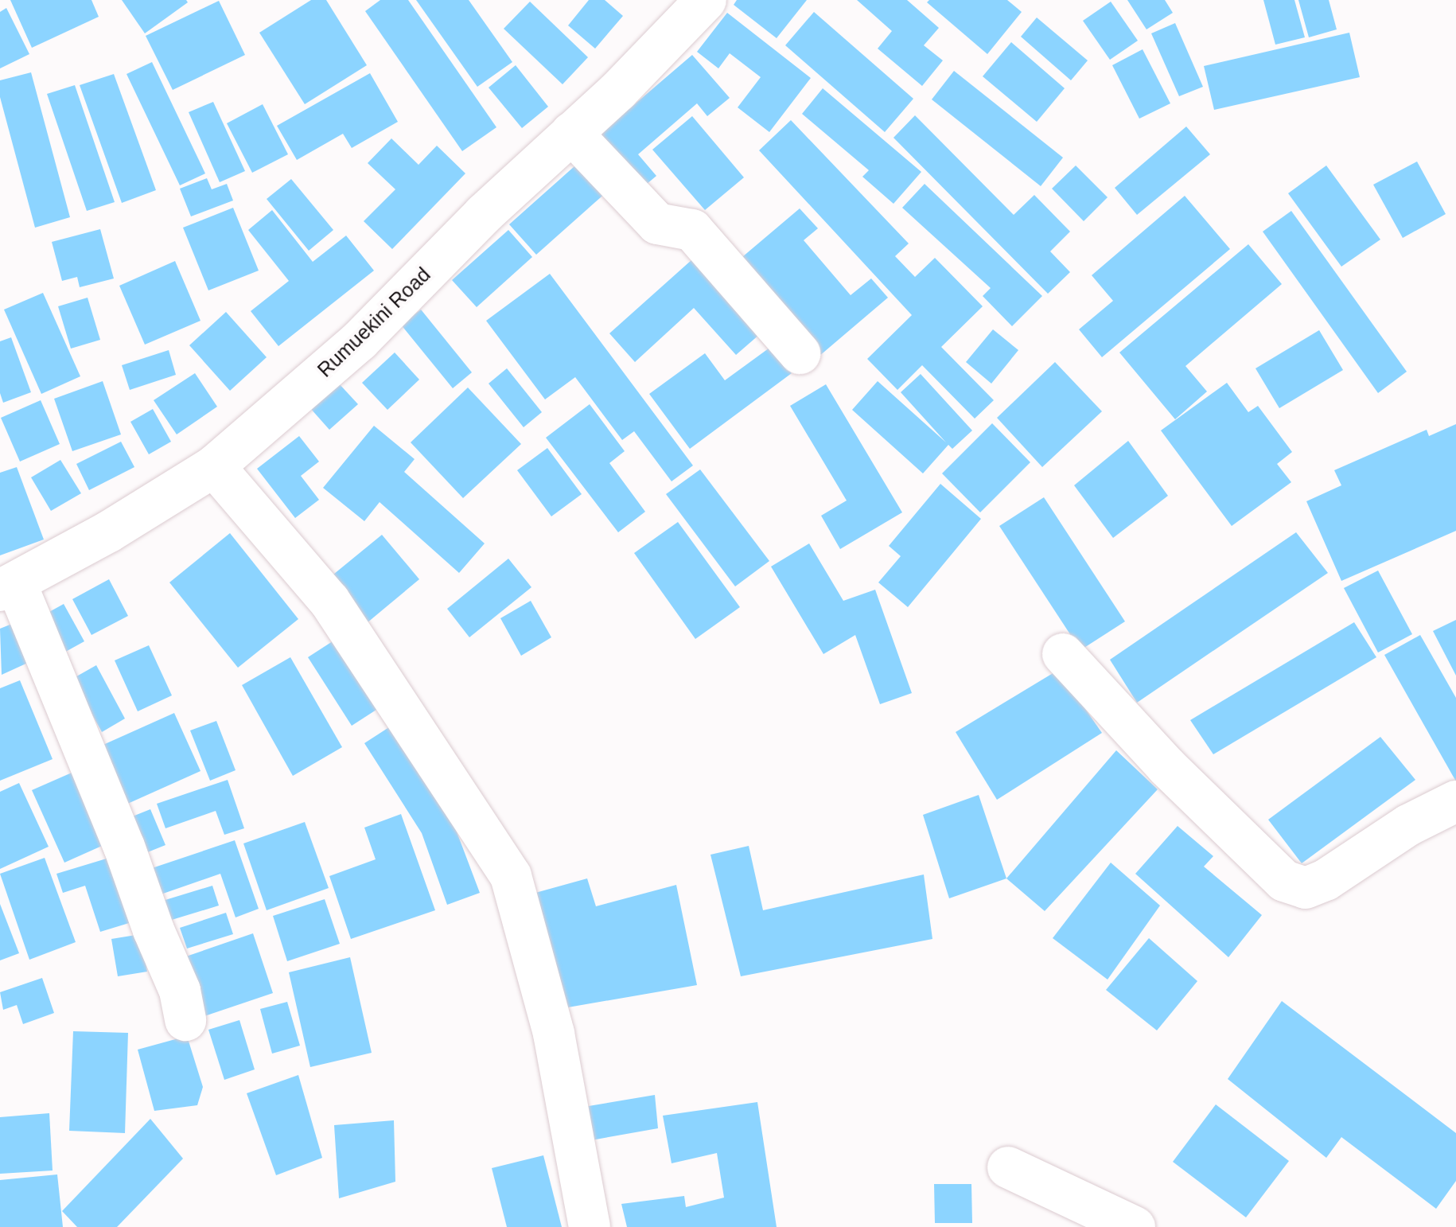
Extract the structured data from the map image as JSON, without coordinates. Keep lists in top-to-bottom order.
{
  "streets": {
    "street": ["Rumuekini Road"]
  }
}
